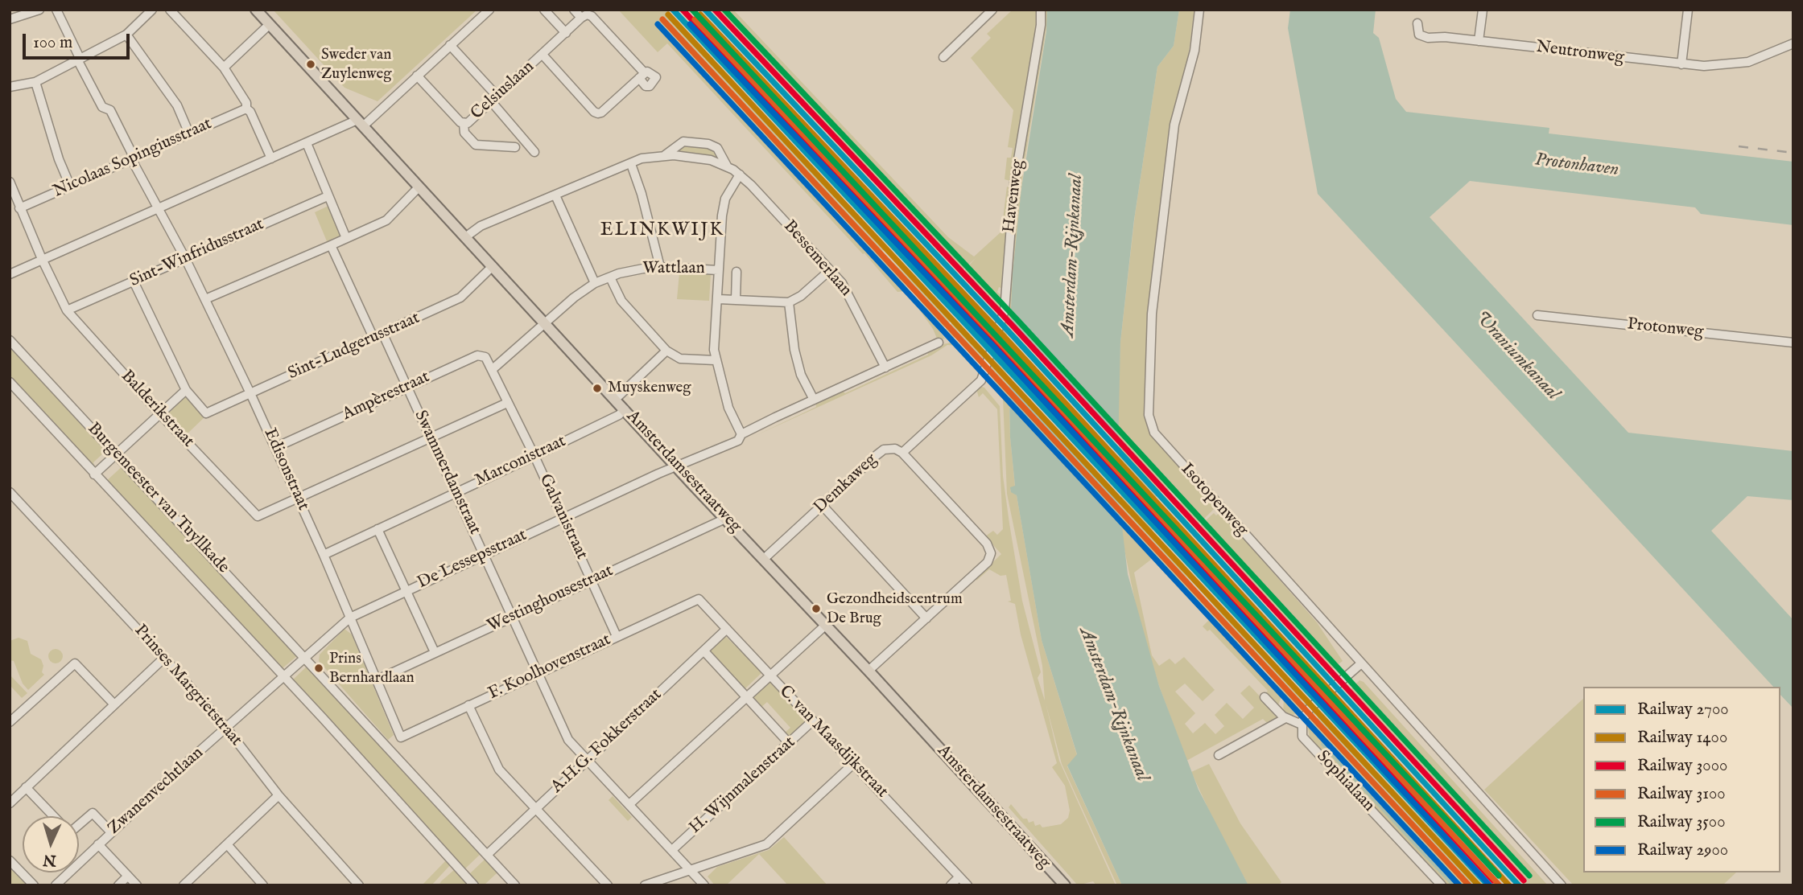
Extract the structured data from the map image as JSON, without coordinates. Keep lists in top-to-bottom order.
{
  "streets": {
    "main road": ["Amsterdamsestraatweg"],
    "street": [
      "Neutronweg",
      "Celsiuslaan",
      "Nicolaas Sopingiusstraat",
      "Havenweg",
      "Sint-Winfridusstraat",
      "Bessemerlaan",
      "Wattlaan",
      "Protonweg",
      "Sint-Ludgerusstraat",
      "Ampèrestraat",
      "Balderikstraat",
      "Marconistraat",
      "Edisonstraat",
      "Swammerdamstraat",
      "Demkaweg",
      "Burgemeester van Tuyllkade",
      "Isotopenweg",
      "Galvanistraat",
      "De Lessepsstraat",
      "Westinghousestraat",
      "F. Koolhovenstraat",
      "Prinses Margrietstraat",
      "A.H.G. Fokkerstraat",
      "C. van Maasdijkstraat",
      "Sophialaan",
      "H. Wijnmalenstraat",
      "Zwanenvechtlaan"
    ]
  },
  "crossings": [
    ["Nicolaas Sopingiusstraat", "Balderikstraat"],
    ["Nicolaas Sopingiusstraat", "Edisonstraat"],
    ["Havenweg", "Demkaweg"],
    ["Sint-Winfridusstraat", "Balderikstraat"],
    ["Sint-Winfridusstraat", "Edisonstraat"],
    ["Bessemerlaan", "Amsterdamsestraatweg"],
    ["Wattlaan", "Ampèrestraat"],
    ["Wattlaan", "Amsterdamsestraatweg"],
    ["Wattlaan", "Galvanistraat"],
    ["Sint-Ludgerusstraat", "Edisonstraat"],
    ["Sint-Ludgerusstraat", "Amsterdamsestraatweg"],
    ["Sint-Ludgerusstraat", "Swammerdamstraat"],
    ["Ampèrestraat", "Edisonstraat"],
    ["Ampèrestraat", "Swammerdamstraat"],
    ["Ampèrestraat", "Galvanistraat"],
    ["Balderikstraat", "Edisonstraat"],
    ["Marconistraat", "Edisonstraat"],
    ["Marconistraat", "Amsterdamsestraatweg"],
    ["Marconistraat", "Swammerdamstraat"],
    ["Marconistraat", "Galvanistraat"],
    ["Edisonstraat", "De Lessepsstraat"],
    ["Edisonstraat", "Westinghousestraat"],
    ["Edisonstraat", "F. Koolhovenstraat"],
    ["Amsterdamsestraatweg", "Demkaweg"],
    ["Amsterdamsestraatweg", "De Lessepsstraat"],
    ["Amsterdamsestraatweg", "Westinghousestraat"],
    ["Swammerdamstraat", "De Lessepsstraat"],
    ["Swammerdamstraat", "Westinghousestraat"],
    ["Swammerdamstraat", "F. Koolhovenstraat"],
    ["Swammerdamstraat", "A.H.G. Fokkerstraat"],
    ["Swammerdamstraat", "H. Wijnmalenstraat"],
    ["Burgemeester van Tuyllkade", "De Lessepsstraat"],
    ["Burgemeester van Tuyllkade", "Zwanenvechtlaan"],
    ["Galvanistraat", "De Lessepsstraat"],
    ["Galvanistraat", "Westinghousestraat"],
    ["Galvanistraat", "F. Koolhovenstraat"],
    ["De Lessepsstraat", "Zwanenvechtlaan"],
    ["F. Koolhovenstraat", "C. van Maasdijkstraat"],
    ["Prinses Margrietstraat", "Zwanenvechtlaan"],
    ["A.H.G. Fokkerstraat", "C. van Maasdijkstraat"],
    ["C. van Maasdijkstraat", "H. Wijnmalenstraat"]
  ],
  "districts": ["ELINKWIJK"],
  "water": ["Protonhaven", "Amsterdam-Rijnkanaal", "Uraniumkanaal"],
  "places": [
    "Sweder van Zuylenweg",
    "Muyskenweg",
    "Gezondheidscentrum De Brug",
    "Prins Bernhardlaan"
  ],
  "lines": [
    "rail line 2700",
    "rail line 3000",
    "rail line 3500",
    "rail line 1400",
    "rail line 3100",
    "rail line 2900"
  ],
  "legend": [
    "Railway 2700",
    "Railway 1400",
    "Railway 3000",
    "Railway 3100",
    "Railway 3500",
    "Railway 2900"
  ],
  "scale_bar": "100 m",
  "north": "bottom"
}
